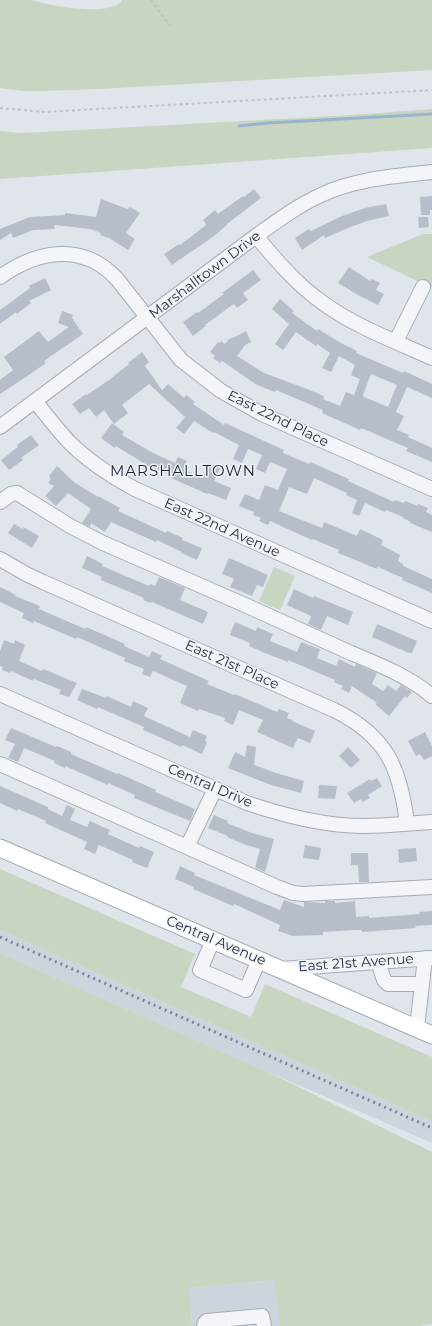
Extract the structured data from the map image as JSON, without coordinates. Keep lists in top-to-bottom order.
{
  "streets": {
    "main road": ["Central Avenue"],
    "street": [
      "Marshalltown Drive",
      "East 22nd Place",
      "East 22nd Avenue",
      "East 21st Place",
      "Central Drive",
      "East 21st Avenue"
    ]
  },
  "crossings": [
    ["Marshalltown Drive", "East 22nd Place"],
    ["Marshalltown Drive", "East 22nd Avenue"],
    ["East 21st Place", "Central Drive"],
    ["Central Avenue", "East 21st Avenue"]
  ],
  "districts": ["MARSHALLTOWN"]
}
